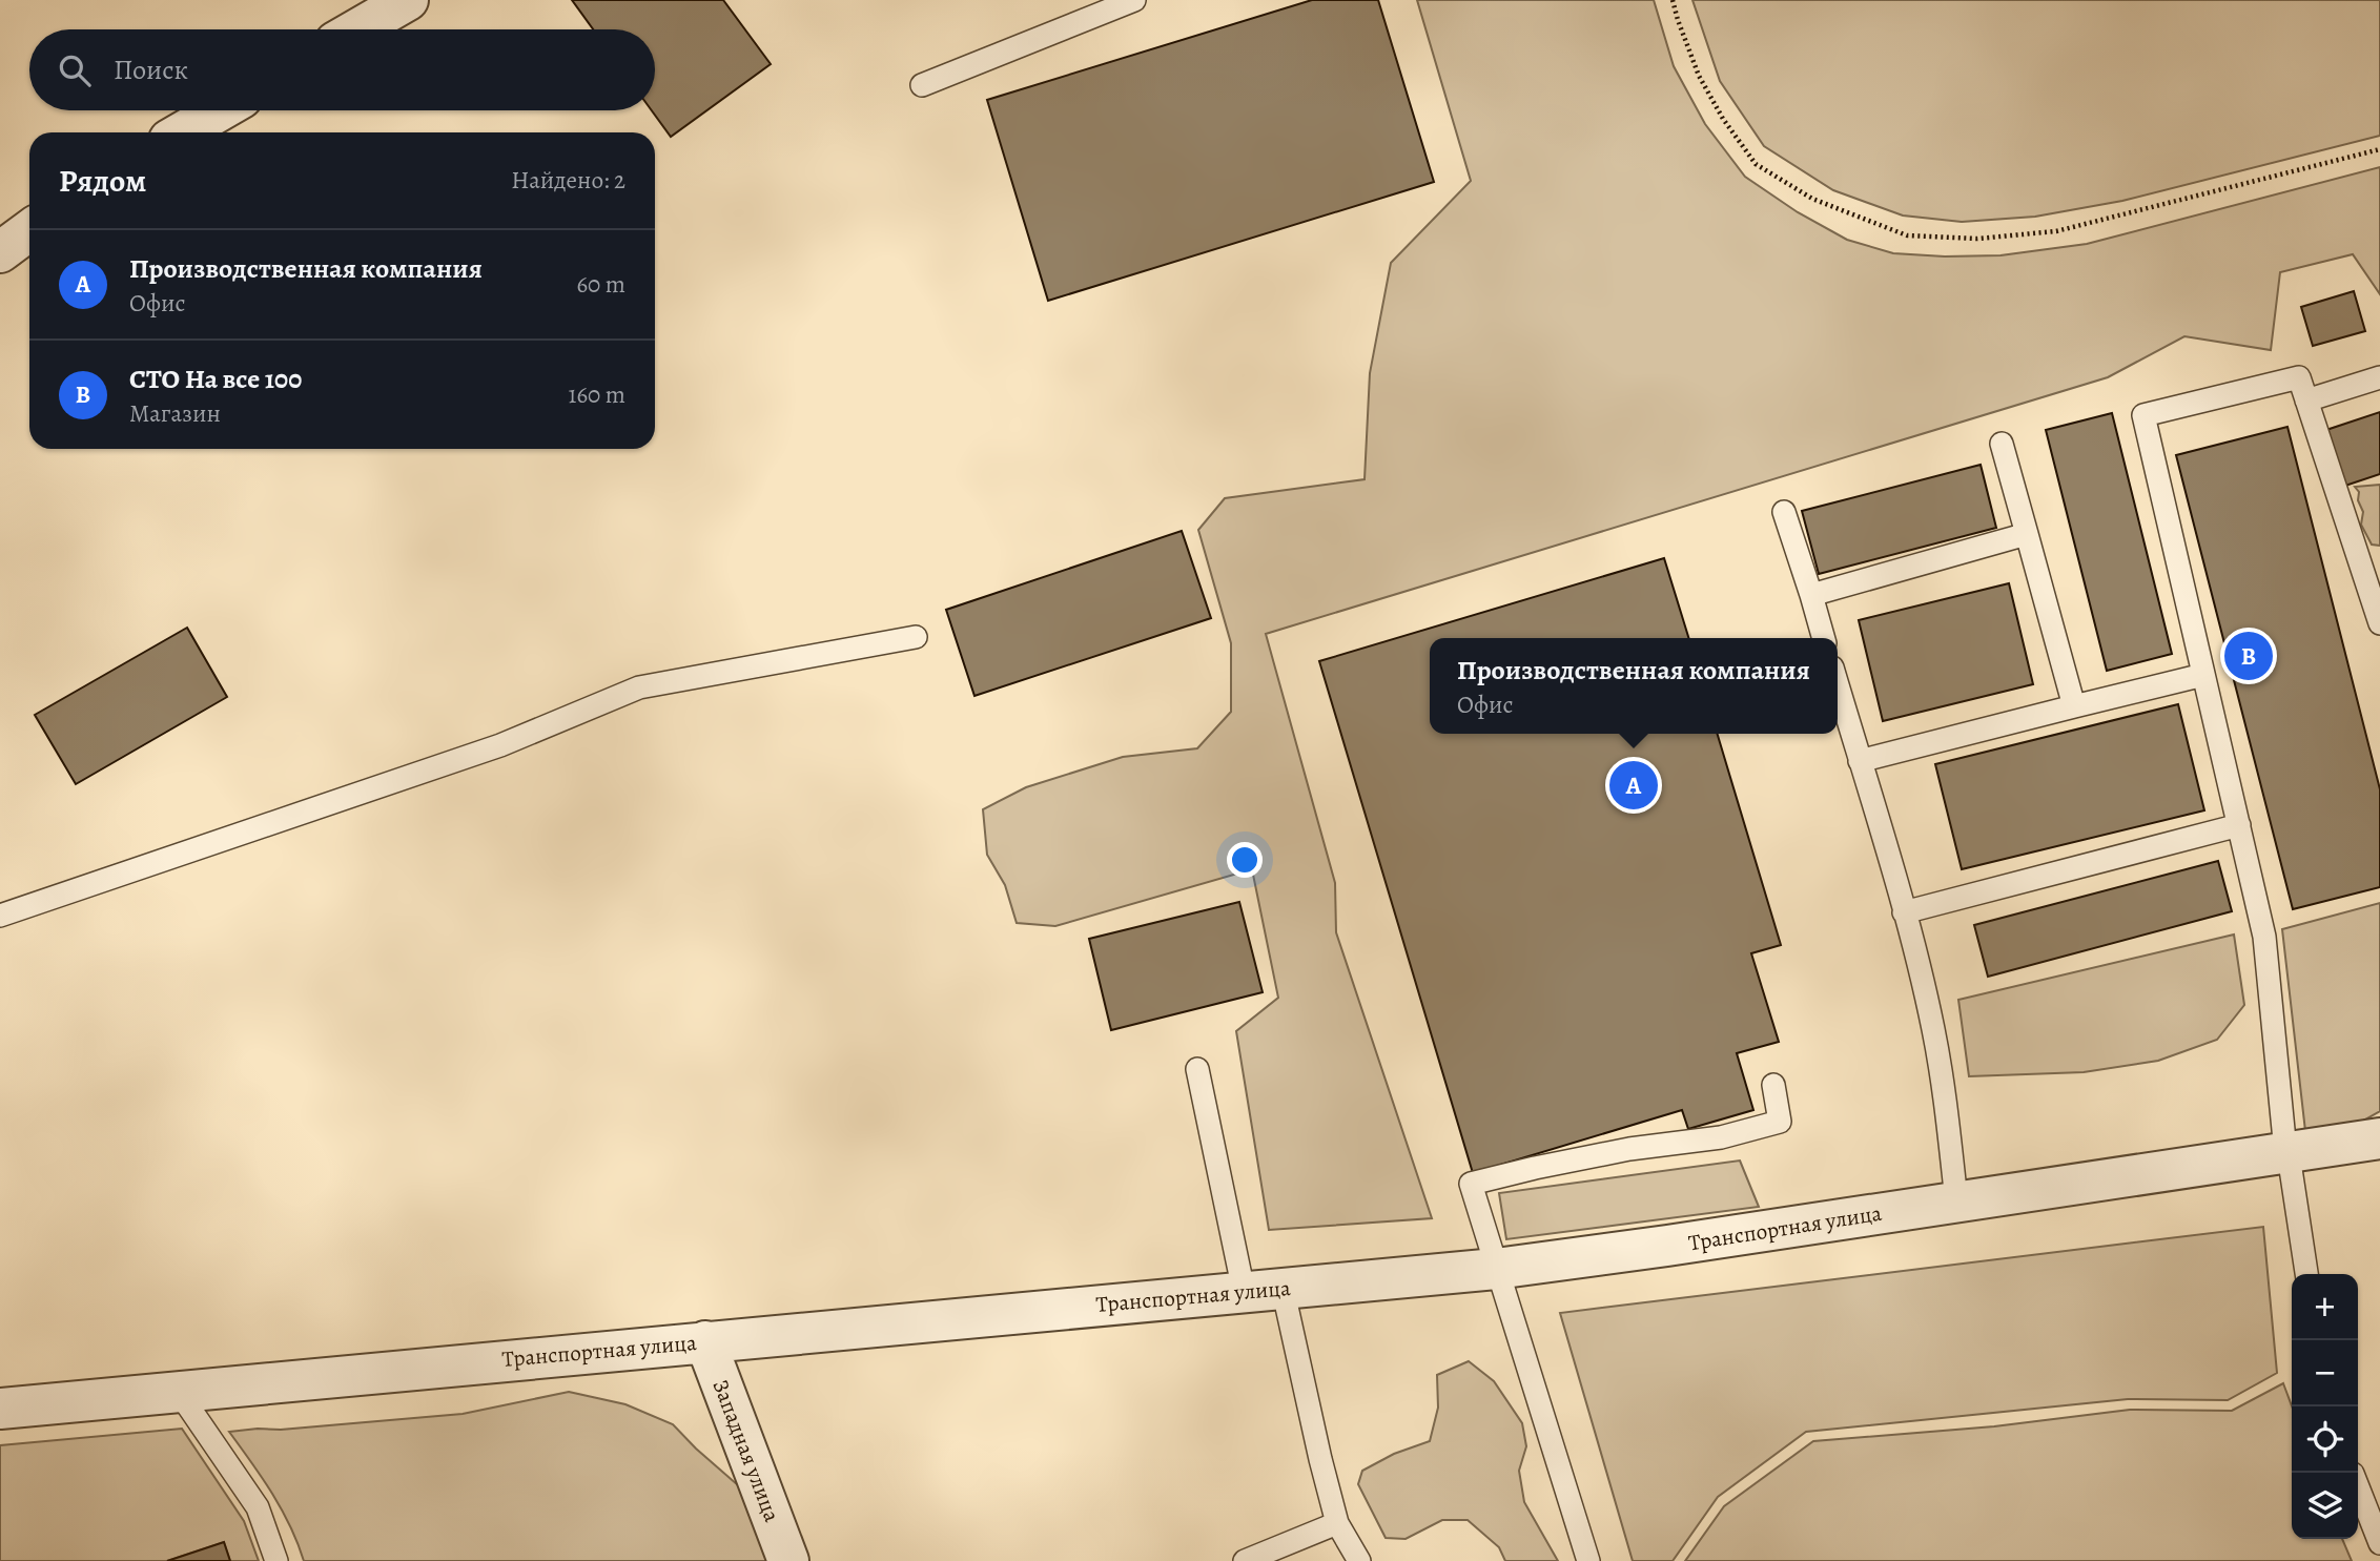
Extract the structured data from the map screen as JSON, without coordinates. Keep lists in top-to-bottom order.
{
  "streets": {
    "street": ["Транспортная улица", "Западная улица"]
  },
  "crossings": [
    ["Транспортная улица", "Западная улица"]
  ],
  "page": {
    "search": "Поиск",
    "heading": ["Рядом", "Найдено: 2"],
    "list": [
      {
        "mark": "A",
        "name": "Производственная компания",
        "note": "Офис",
        "value": "60 m"
      },
      {
        "mark": "B",
        "name": "СТО На все 100",
        "note": "Магазин",
        "value": "160 m"
      }
    ],
    "pins": ["B", "A"],
    "popup": ["Производственная компания", "Офис"],
    "map_buttons": ["+", "−"]
  }
}
